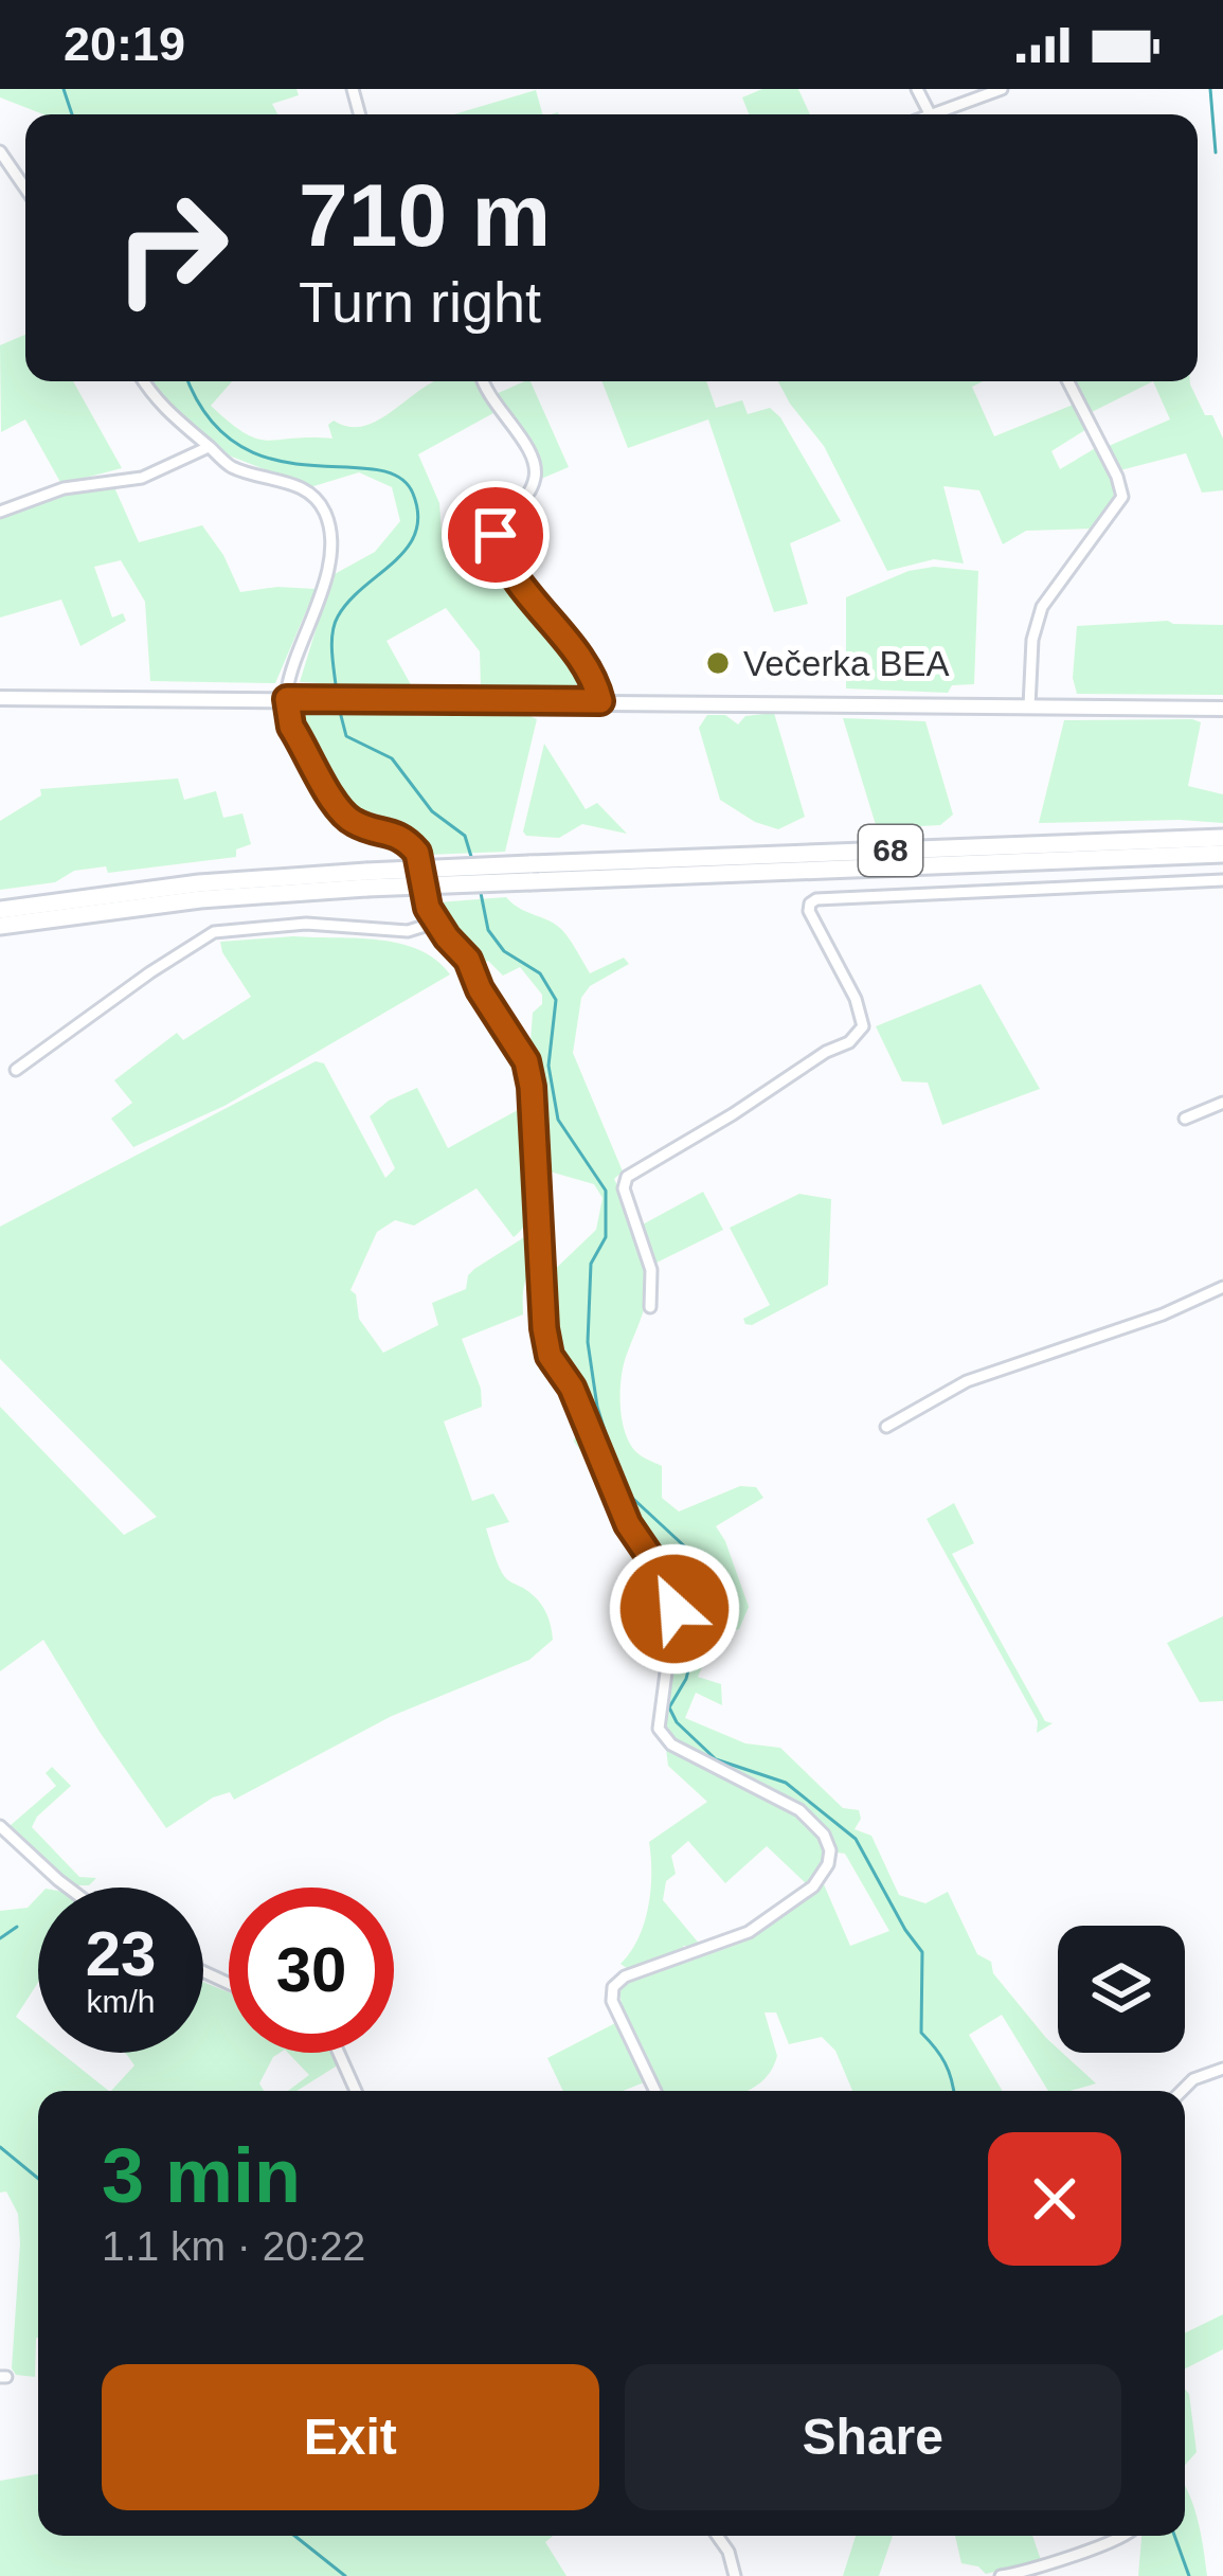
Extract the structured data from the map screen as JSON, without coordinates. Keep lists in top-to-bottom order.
{
  "streets": {
    "highway": ["68"]
  },
  "places": ["Večerka BEA"],
  "page": {
    "status": "20:19",
    "turn": ["710 m", "Turn right"],
    "speed": "23 km/h",
    "limit": "30",
    "heading": ["3 min", "1.1 km · 20:22"],
    "buttons": ["Exit", "Share"]
  }
}
